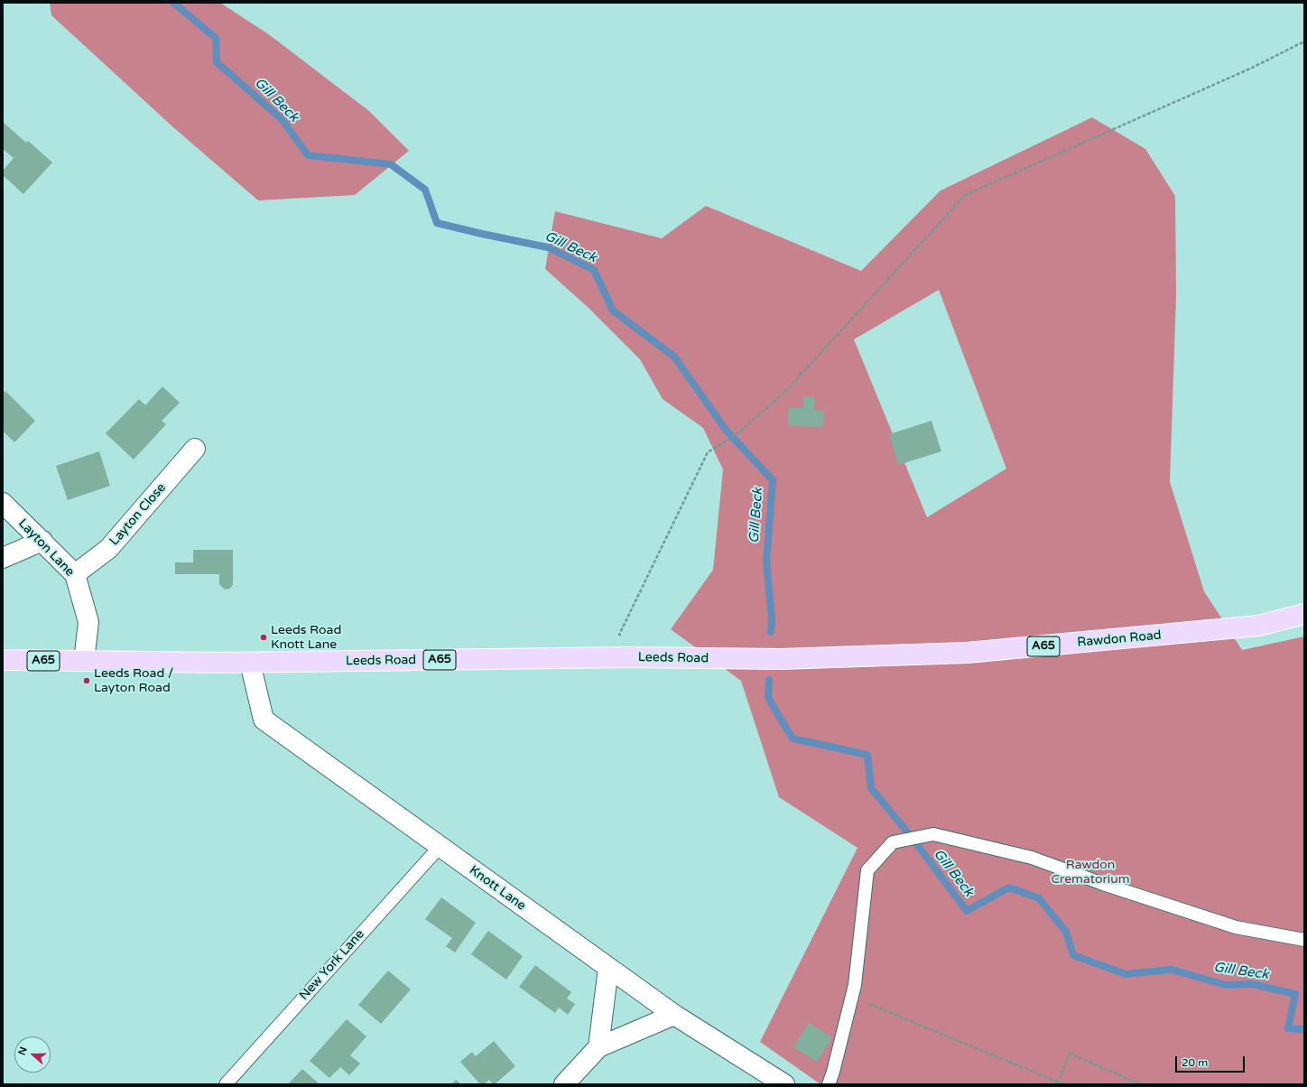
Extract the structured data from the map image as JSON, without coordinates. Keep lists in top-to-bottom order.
{
  "streets": {
    "main road": ["Rawdon Road", "A65", "Leeds Road"],
    "street": ["Layton Close", "Layton Lane", "Knott Lane"],
    "lane": ["New York Lane"]
  },
  "crossings": [
    ["Layton Close", "Layton Lane"],
    ["Layton Lane", "Leeds Road"],
    ["Rawdon Road", "Leeds Road"],
    ["Leeds Road", "Knott Lane"],
    ["Knott Lane", "New York Lane"]
  ],
  "water": ["Gill Beck"],
  "parks": ["Rawdon Crematorium"],
  "places": ["Leeds Road Knott Lane", "Leeds Road / Layton Road"],
  "scale_bar": "20 m",
  "north": "left"
}
